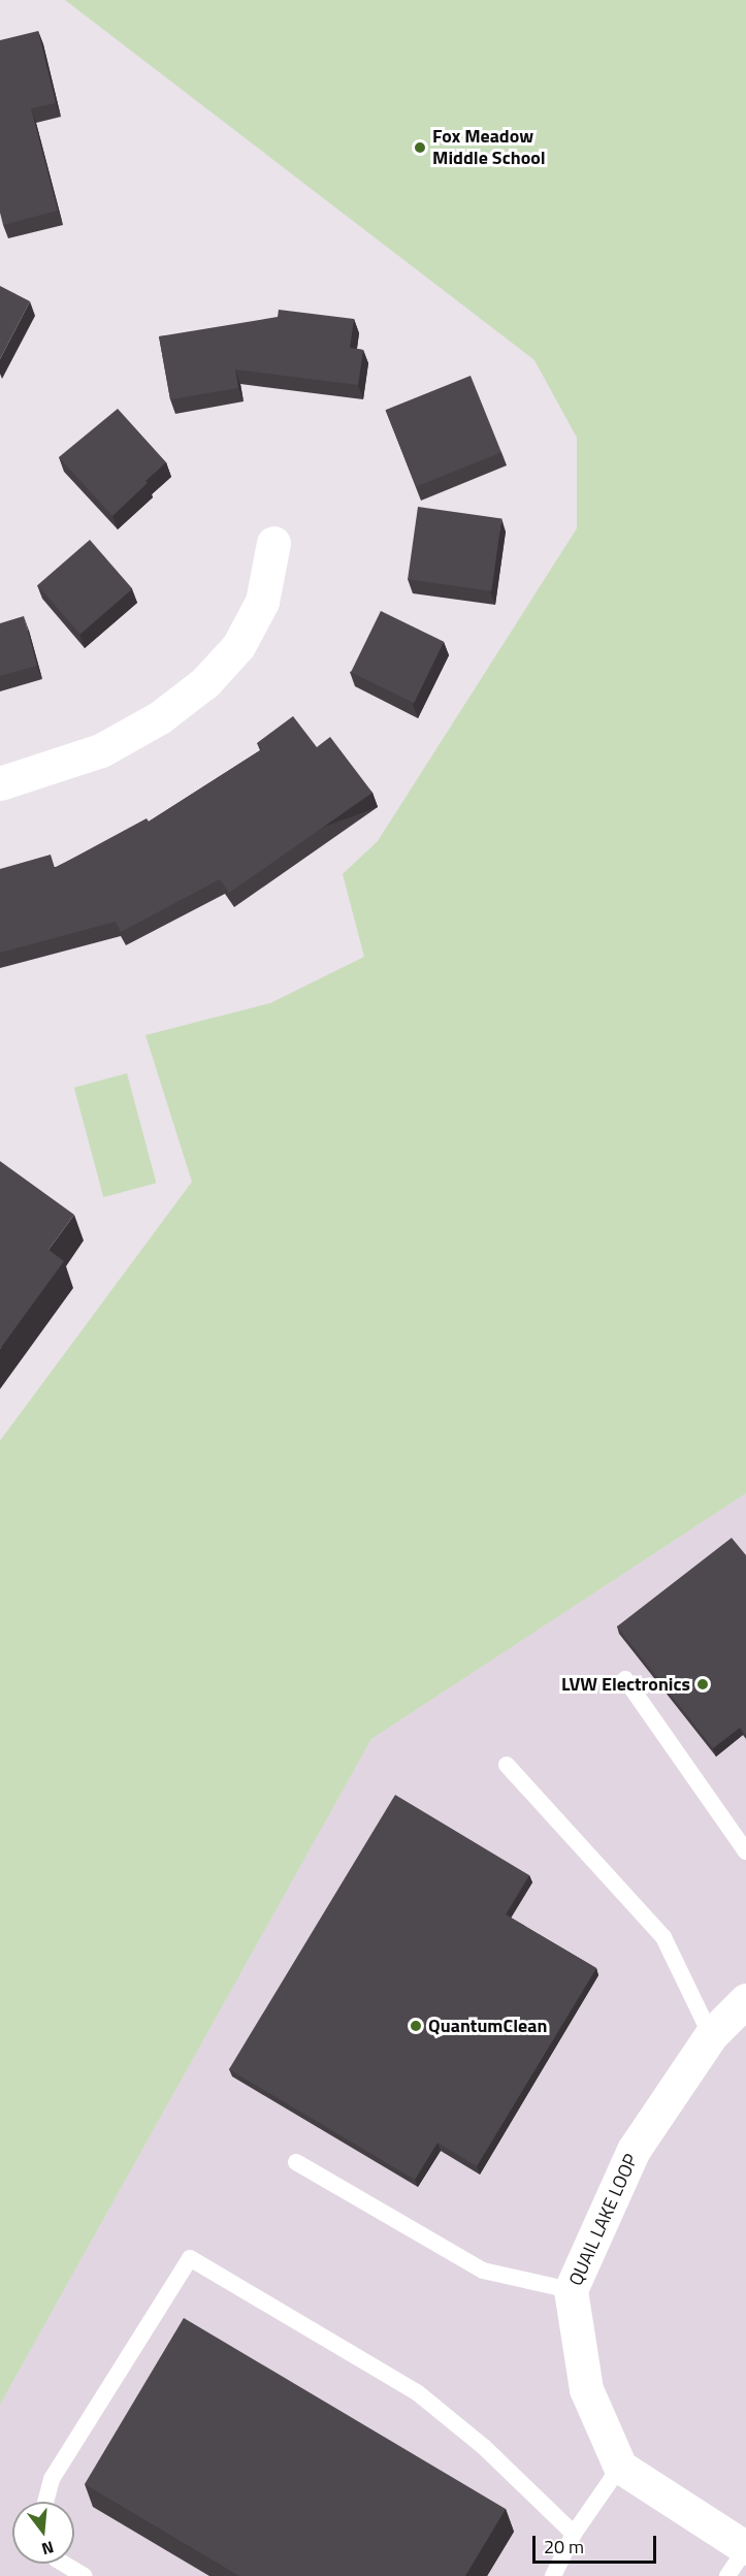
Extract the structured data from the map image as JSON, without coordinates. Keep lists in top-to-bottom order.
{
  "streets": {
    "street": ["QUAIL LAKE LOOP"]
  },
  "places": ["Fox Meadow Middle School", "LVW Electronics", "QuantumClean"],
  "scale_bar": "20 m",
  "north": "bottom"
}
